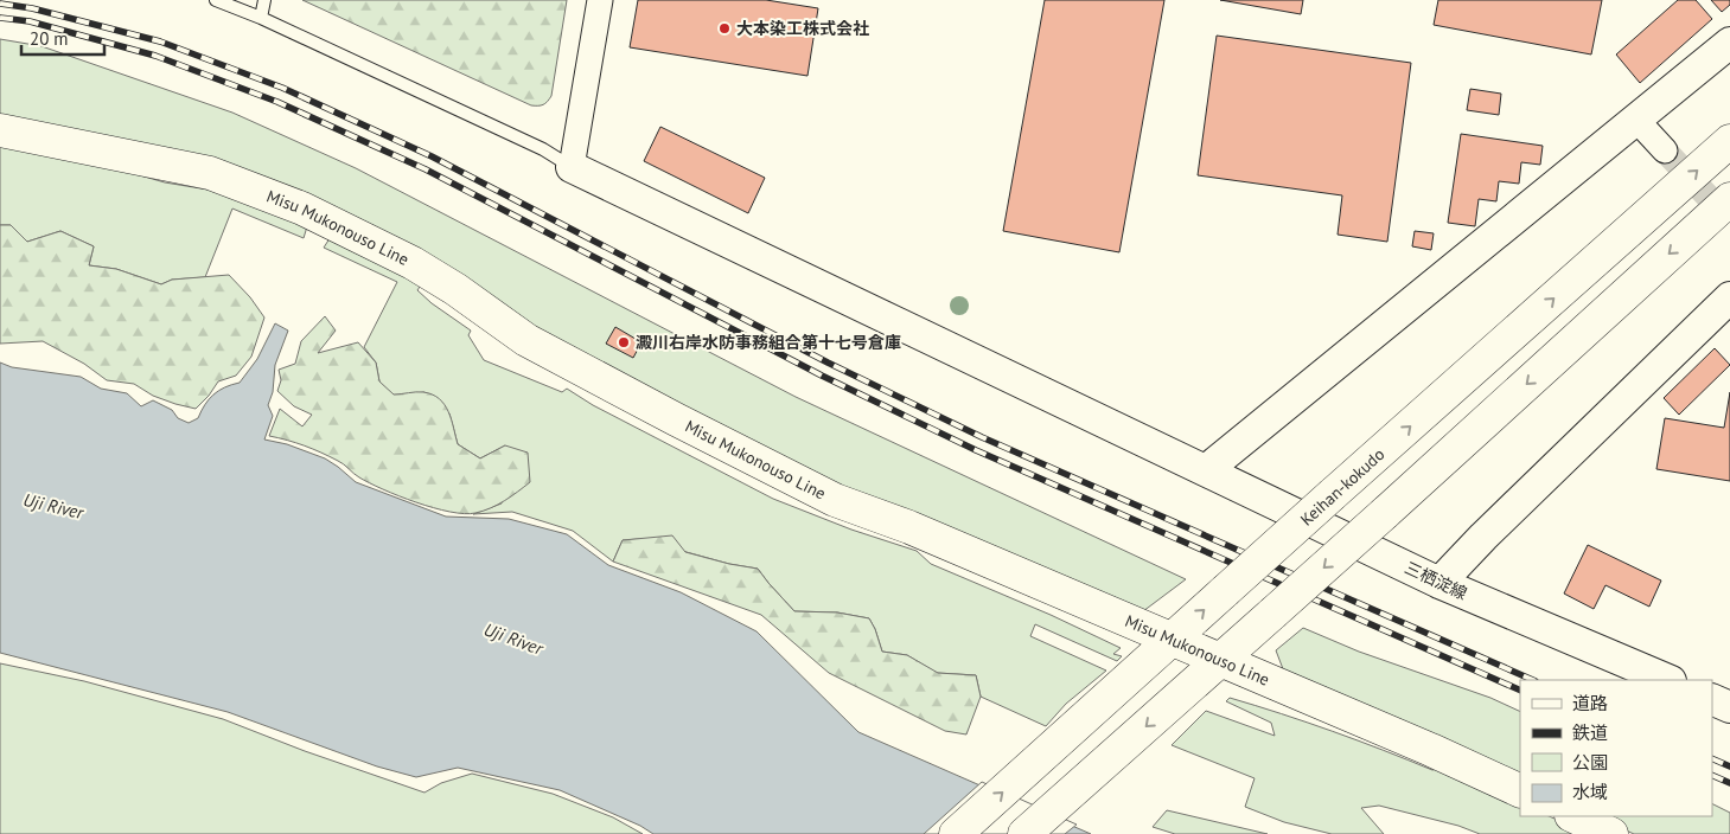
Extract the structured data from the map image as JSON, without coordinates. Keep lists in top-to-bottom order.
{
  "streets": {
    "main road": ["Misu Mukonouso Line", "Keihan-kokudo"],
    "street": ["三栖淀線"]
  },
  "crossings": [
    ["Misu Mukonouso Line", "Keihan-kokudo"]
  ],
  "water": ["Uji River"],
  "places": ["大本染工株式会社", "澱川右岸水防事務組合第十七号倉庫"],
  "legend": [
    "道路",
    "鉄道",
    "公園",
    "水域"
  ],
  "scale_bar": "20 m"
}
